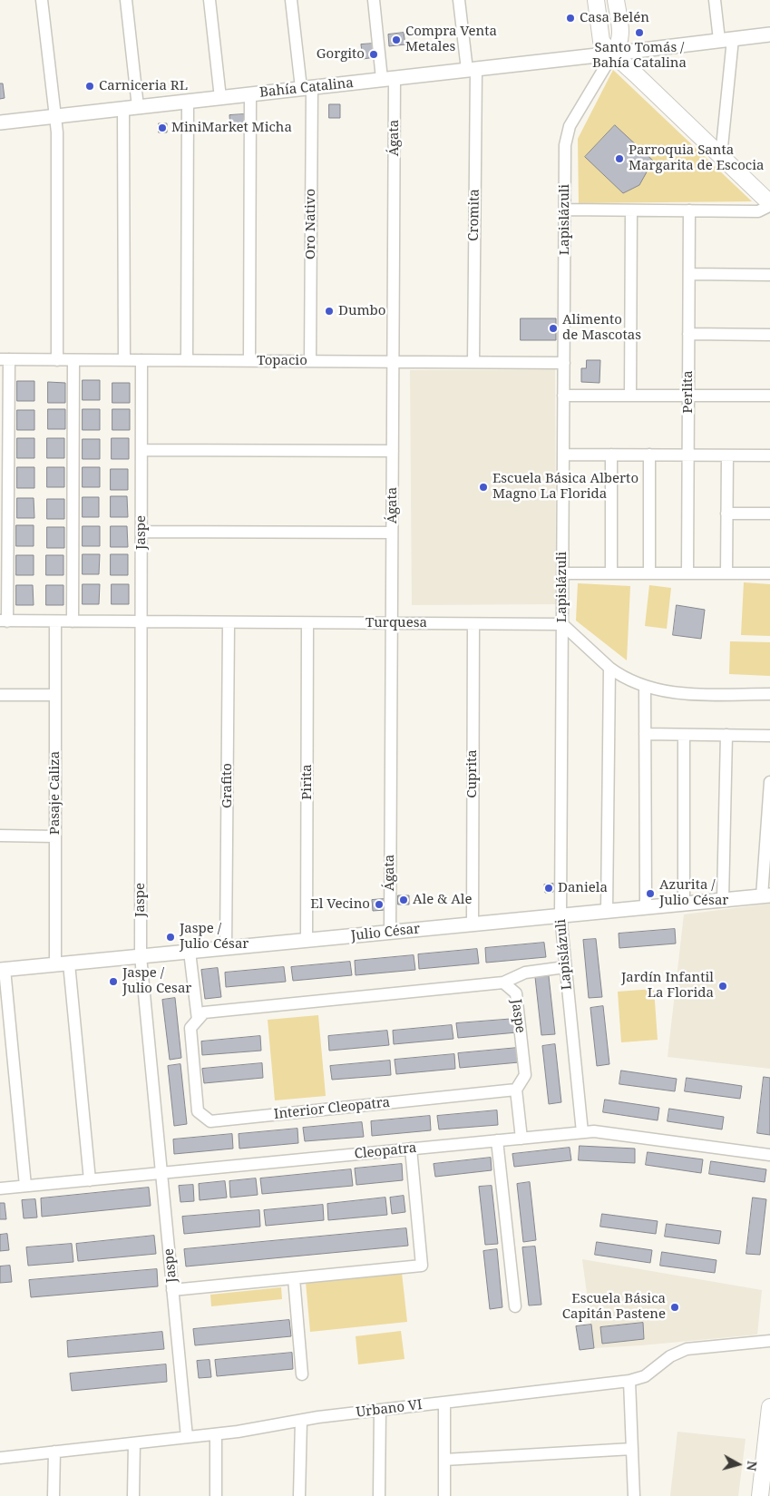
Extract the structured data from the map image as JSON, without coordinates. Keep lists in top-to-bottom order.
{
  "streets": {
    "street": [
      "Bahía Catalina",
      "Ágata",
      "Cromita",
      "Lapislázuli",
      "Oro Nativo",
      "Topacio",
      "Perlita",
      "Jaspe",
      "Turquesa",
      "Cuprita",
      "Pirita",
      "Grafito",
      "Pasaje Caliza",
      "Julio César",
      "Interior Cleopatra",
      "Cleopatra",
      "Urbano VI"
    ]
  },
  "crossings": [
    ["Bahía Catalina", "Ágata"],
    ["Bahía Catalina", "Cromita"],
    ["Bahía Catalina", "Lapislázuli"],
    ["Bahía Catalina", "Oro Nativo"],
    ["Ágata", "Topacio"],
    ["Ágata", "Turquesa"],
    ["Ágata", "Julio César"],
    ["Cromita", "Topacio"],
    ["Lapislázuli", "Topacio"],
    ["Lapislázuli", "Turquesa"],
    ["Lapislázuli", "Julio César"],
    ["Lapislázuli", "Cleopatra"],
    ["Oro Nativo", "Topacio"],
    ["Topacio", "Jaspe"],
    ["Jaspe", "Turquesa"],
    ["Jaspe", "Julio César"],
    ["Jaspe", "Interior Cleopatra"],
    ["Jaspe", "Cleopatra"],
    ["Jaspe", "Urbano VI"],
    ["Turquesa", "Cuprita"],
    ["Turquesa", "Pirita"],
    ["Turquesa", "Grafito"],
    ["Turquesa", "Pasaje Caliza"],
    ["Cuprita", "Julio César"],
    ["Pirita", "Julio César"],
    ["Grafito", "Julio César"],
    ["Pasaje Caliza", "Julio César"],
    ["Pasaje Caliza", "Cleopatra"]
  ],
  "places": [
    "Casa Belén",
    "Santo Tomás / Bahía Catalina",
    "Compra Venta Metales",
    "Gorgito",
    "Carniceria RL",
    "MiniMarket Micha",
    "Parroquia Santa Margarita de Escocia",
    "Dumbo",
    "Alimento de Mascotas",
    "Escuela Básica Alberto Magno La Florida",
    "Daniela",
    "Azurita / Julio César",
    "Ale & Ale",
    "El Vecino",
    "Jaspe / Julio César",
    "Jaspe / Julio Cesar",
    "Jardín Infantil La Florida",
    "Escuela Básica Capitán Pastene"
  ],
  "north": "right"
}
